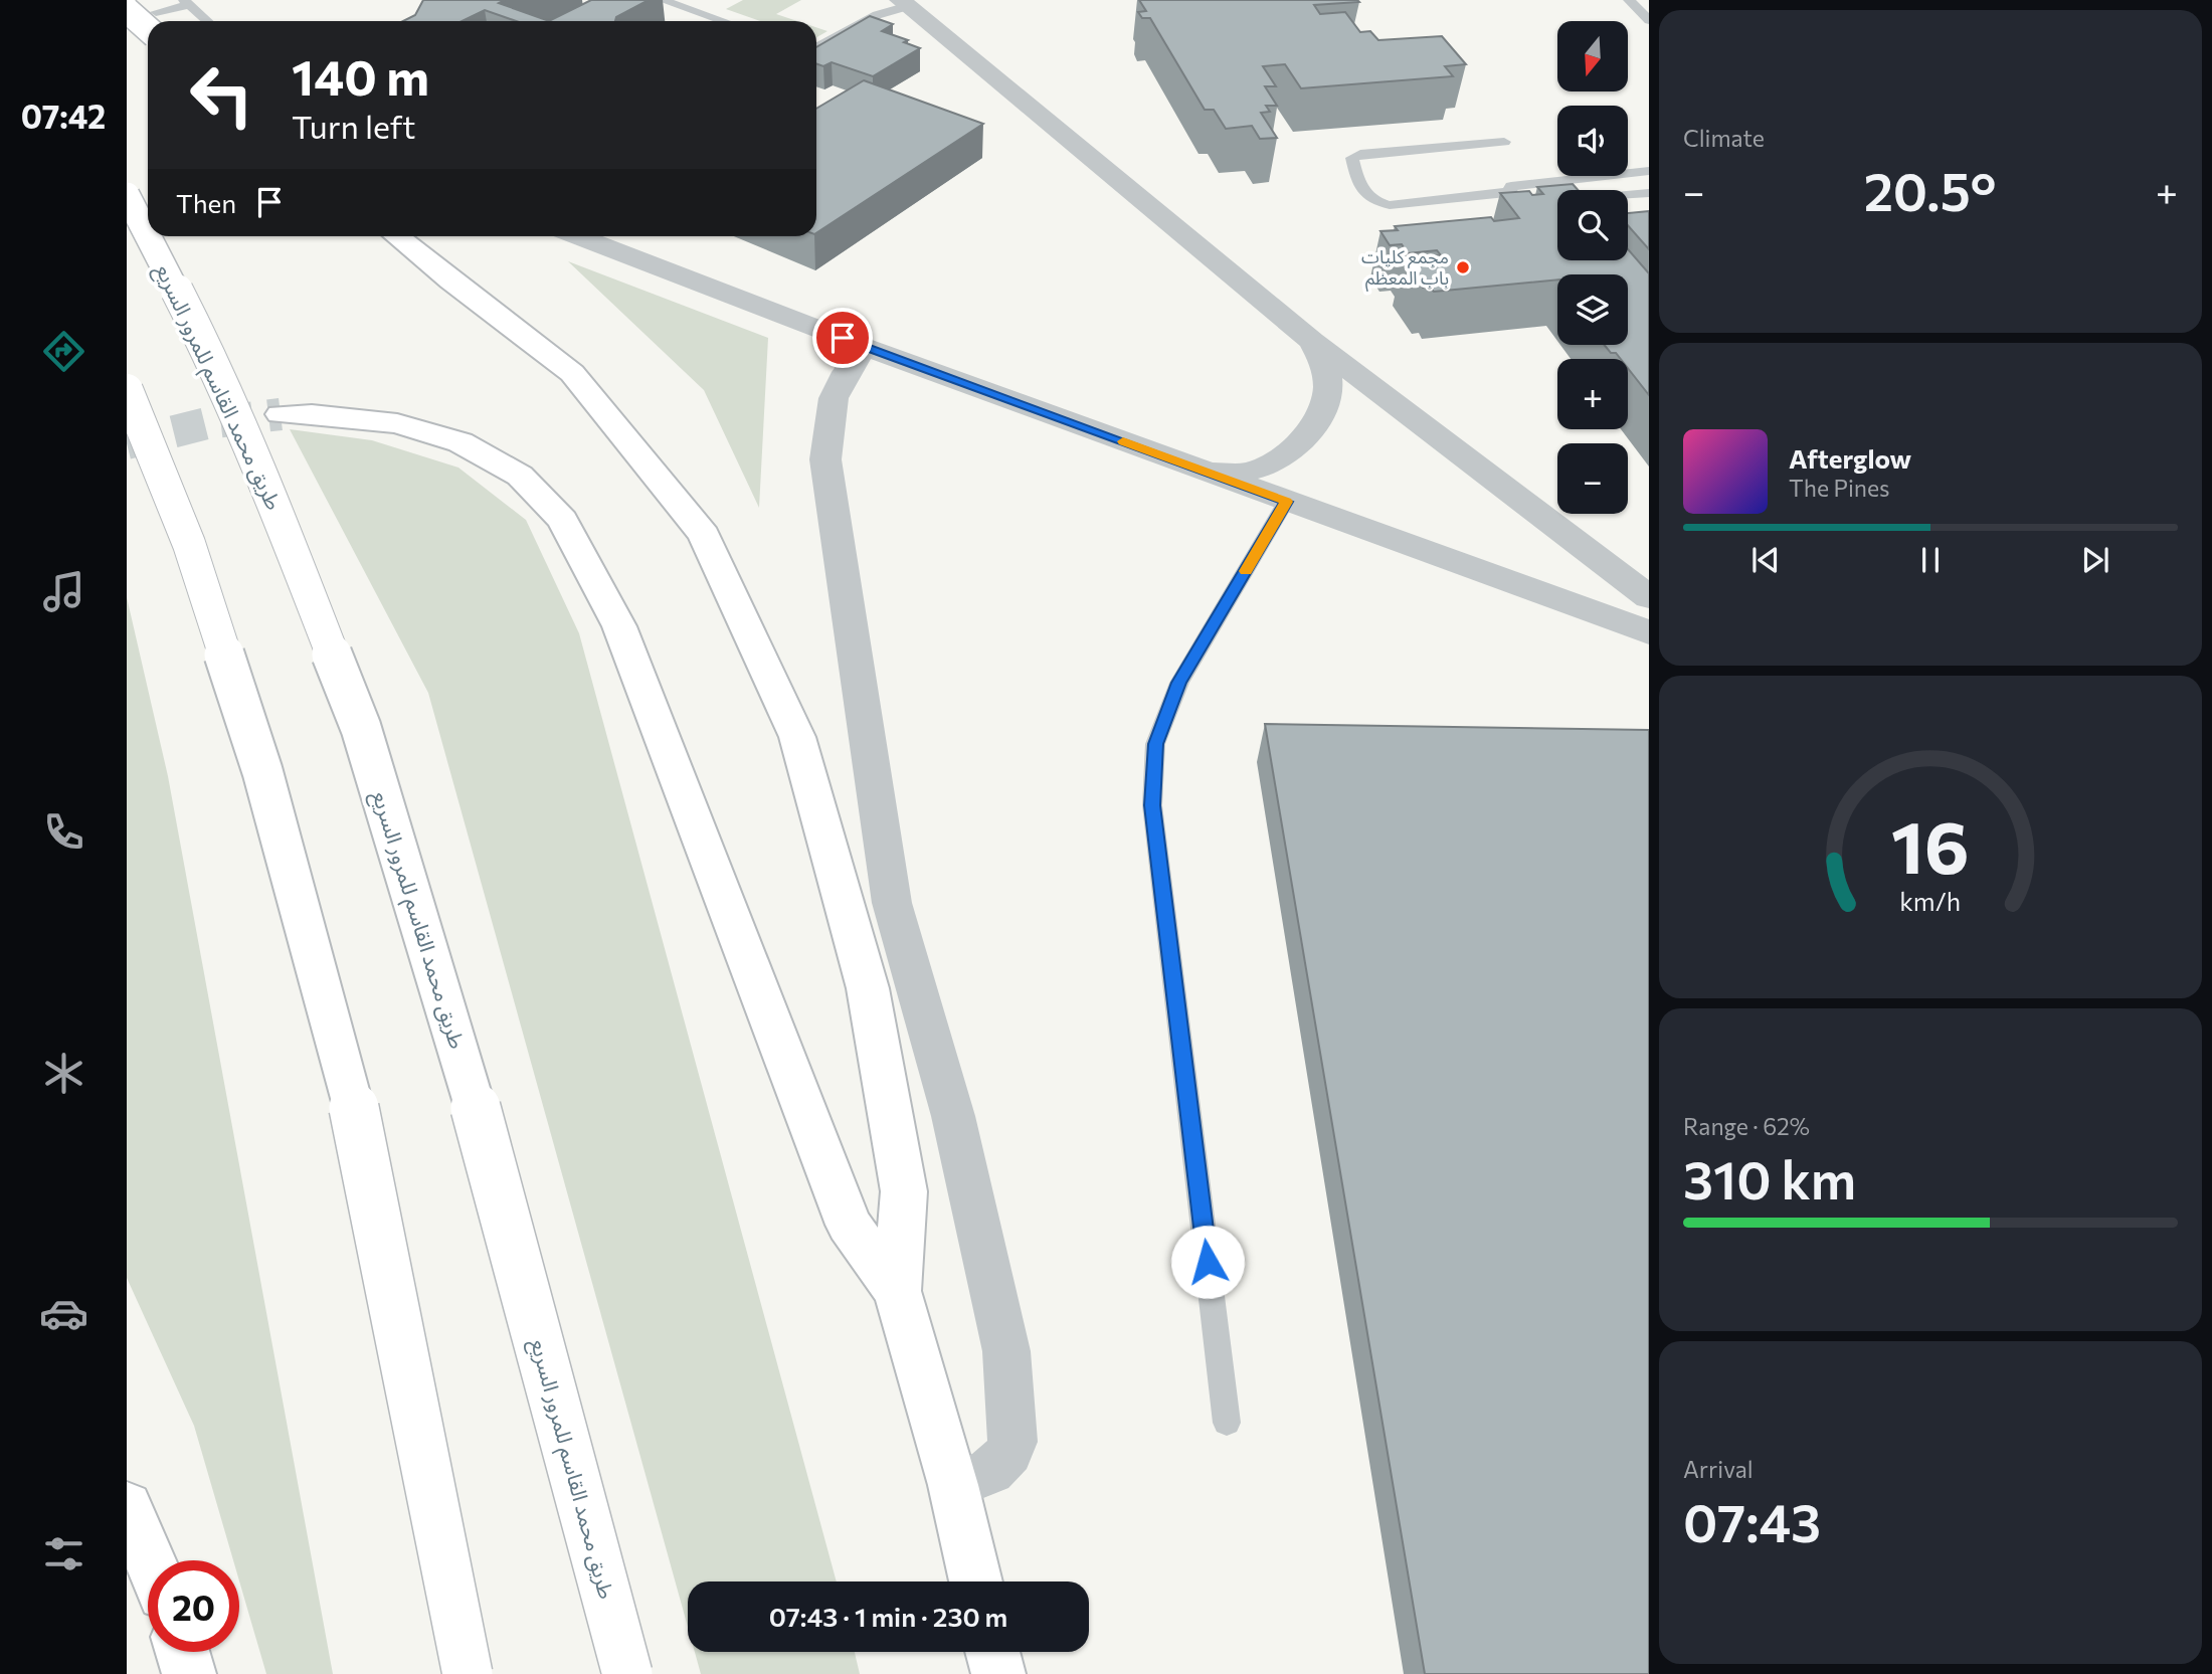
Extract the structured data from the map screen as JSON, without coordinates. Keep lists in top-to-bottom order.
{
  "streets": {
    "highway": ["طريق محمد القاسم للمرور السريع"]
  },
  "places": ["مجمع كليات باب المعظم"],
  "north": "bottom",
  "page": {
    "tabs": "07:42",
    "tile": [
      "Climate",
      ["Range · 62%", "310 km"],
      ["Arrival", "07:43"]
    ],
    "map_buttons": ["+", "−"],
    "turn": ["140 m", "Turn left"],
    "heat": ["−", "20.5°", "+"],
    "then": "Then",
    "song": ["Afterglow", "The Pines"],
    "limit": "20",
    "trip": "07:43 · 1 min · 230 m",
    "gauge": ["16", "km/h"]
  }
}
